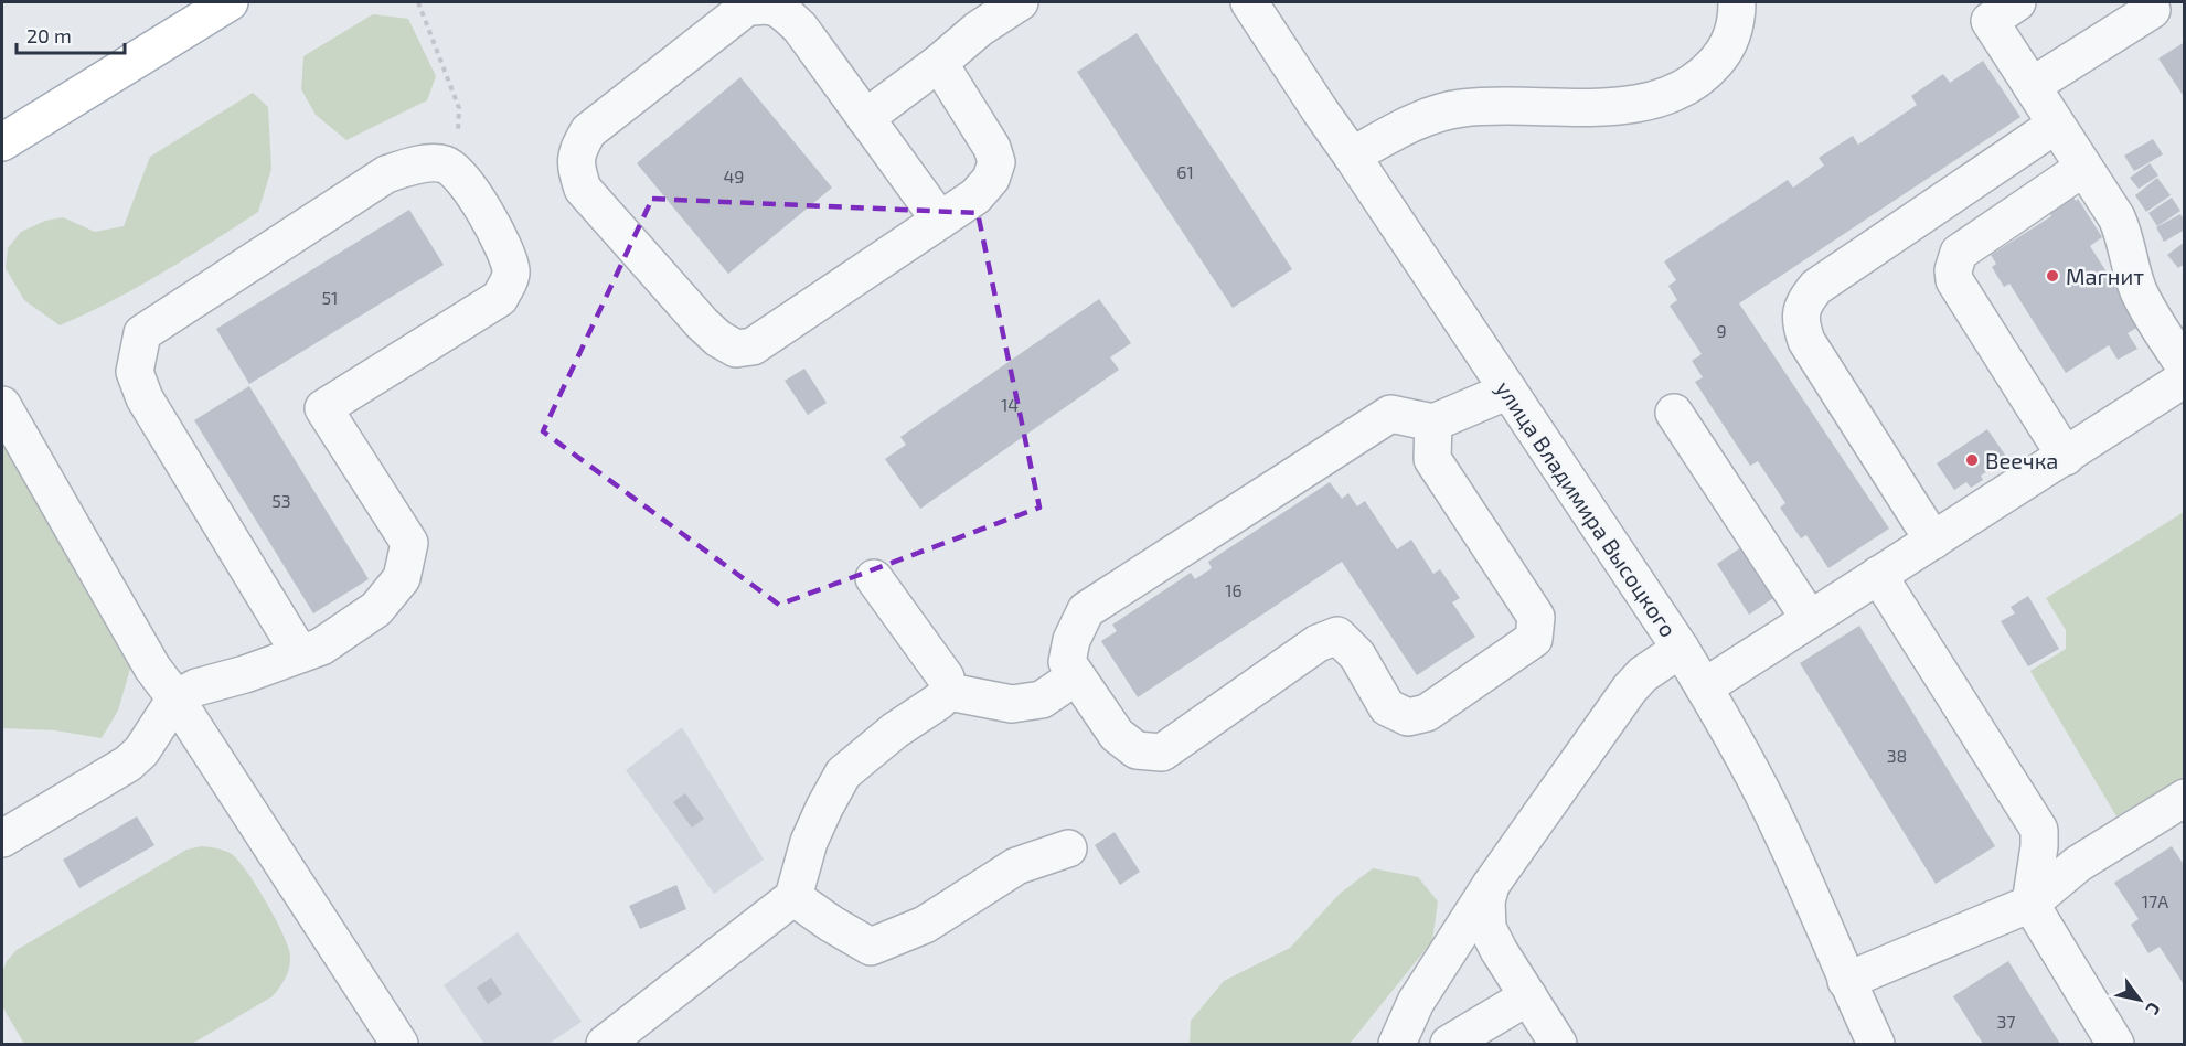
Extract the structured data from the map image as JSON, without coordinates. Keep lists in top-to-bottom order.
{
  "streets": {
    "street": ["улица Владимира Высоцкого"]
  },
  "places": ["Магнит", "Веечка"],
  "house_numbers": [
    "61",
    "49",
    "51",
    "9",
    "14",
    "53",
    "16",
    "38",
    "17А",
    "37"
  ],
  "scale_bar": "20 m",
  "north": "bottom right"
}
